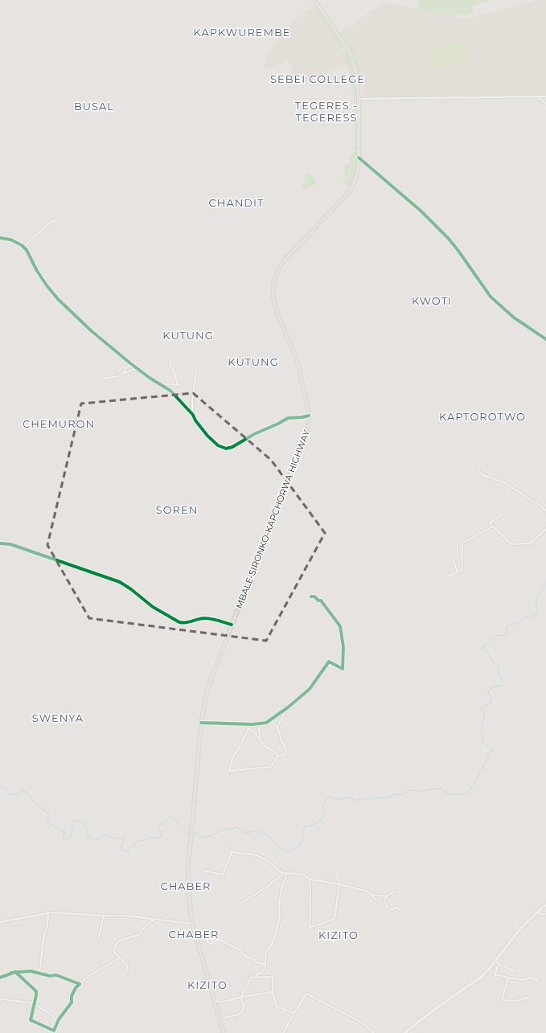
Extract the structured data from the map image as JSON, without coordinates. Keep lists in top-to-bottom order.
{
  "streets": {
    "main road": ["MBALE-SIRONKO-KAPCHORWA HIGHWAY"]
  },
  "districts": [
    "KAPKWUREMBE",
    "SEBEI COLLEGE",
    "TEGERES - TEGERESS",
    "BUSAL",
    "CHANDIT",
    "KWOTI",
    "KUTUNG",
    "KUTUNG",
    "KAPTOROTWO",
    "CHEMURON",
    "SOREN",
    "SWENYA",
    "CHABER",
    "CHABER",
    "KIZITO",
    "KIZITO"
  ]
}
